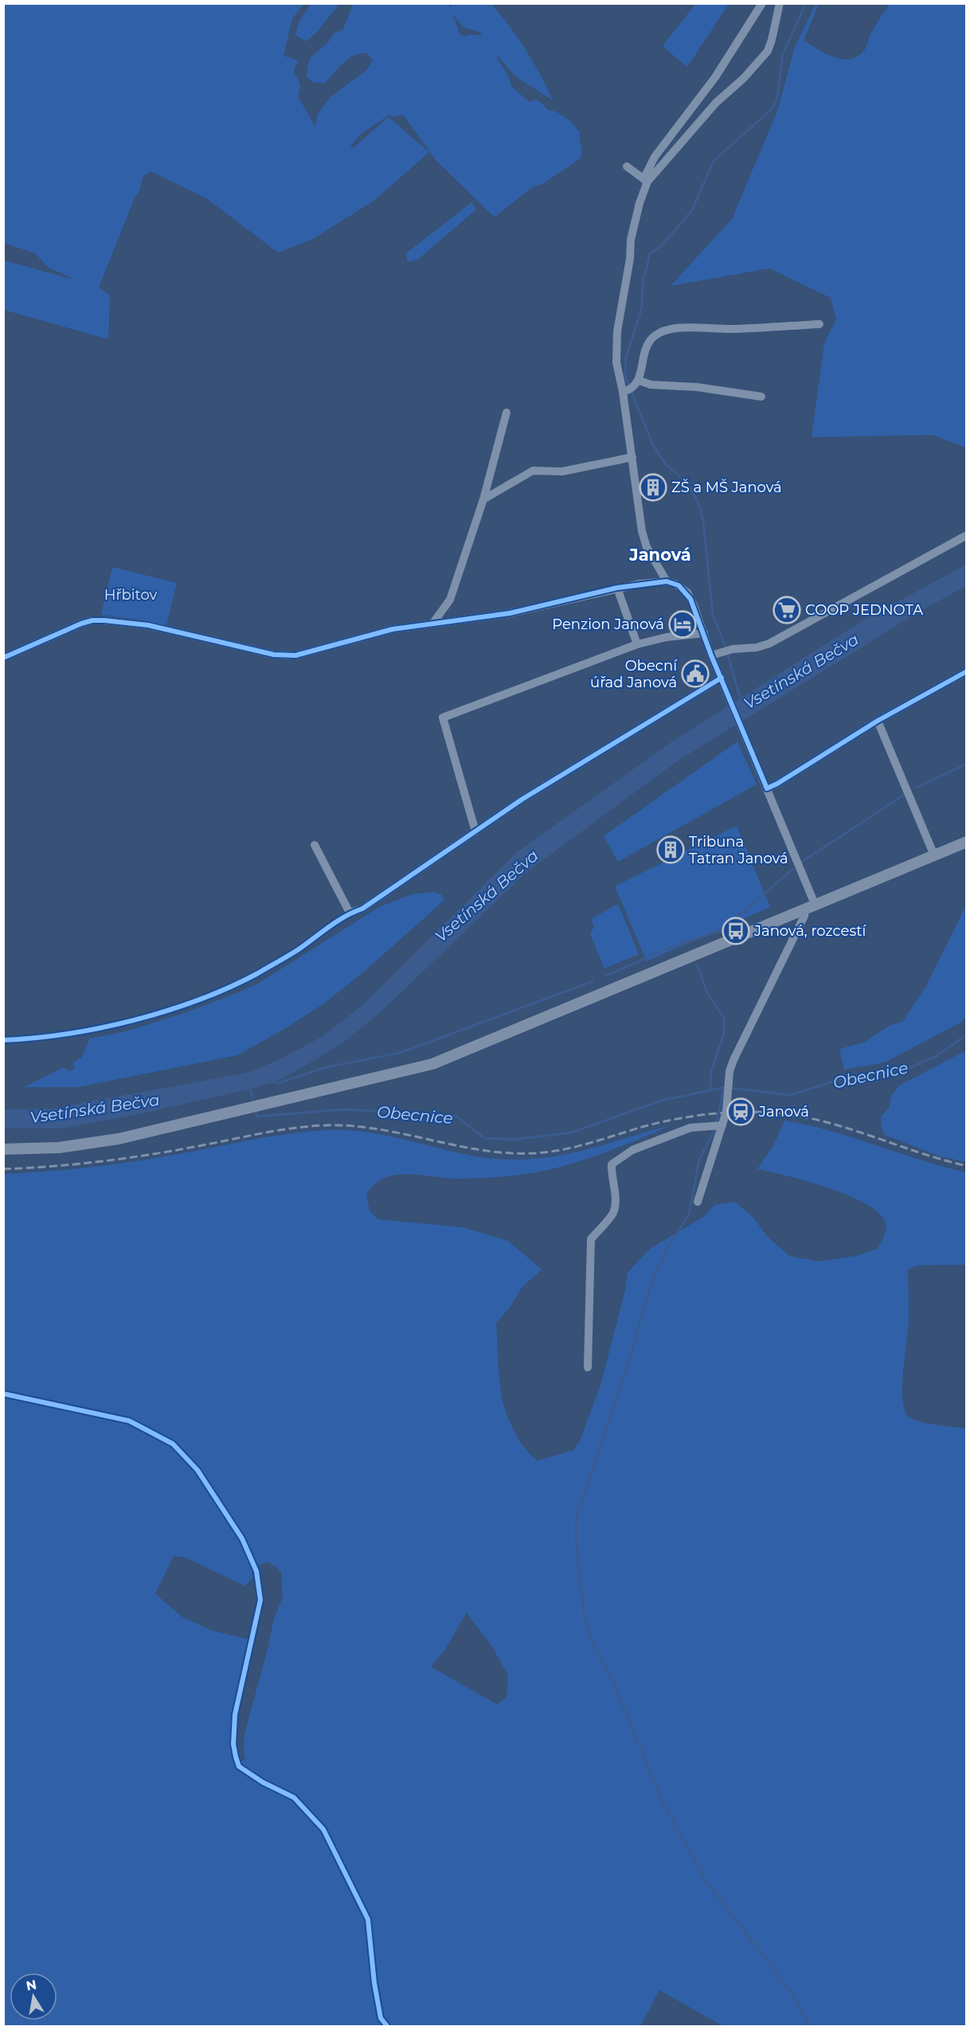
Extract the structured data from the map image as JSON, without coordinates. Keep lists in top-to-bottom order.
{
  "districts": ["Janová"],
  "water": ["Vsetínská Bečva", "Obecnice"],
  "parks": ["Hřbitov"],
  "places": {
    "building": ["ZŠ a MŠ Janová", "Tribuna Tatran Janová"],
    "supermarket": ["COOP JEDNOTA"],
    "hotel": ["Penzion Janová"],
    "public building": ["Obecní úřad Janová"],
    "bus stop": ["Janová, rozcestí"],
    "station": ["Janová"]
  },
  "north": "top"
}
